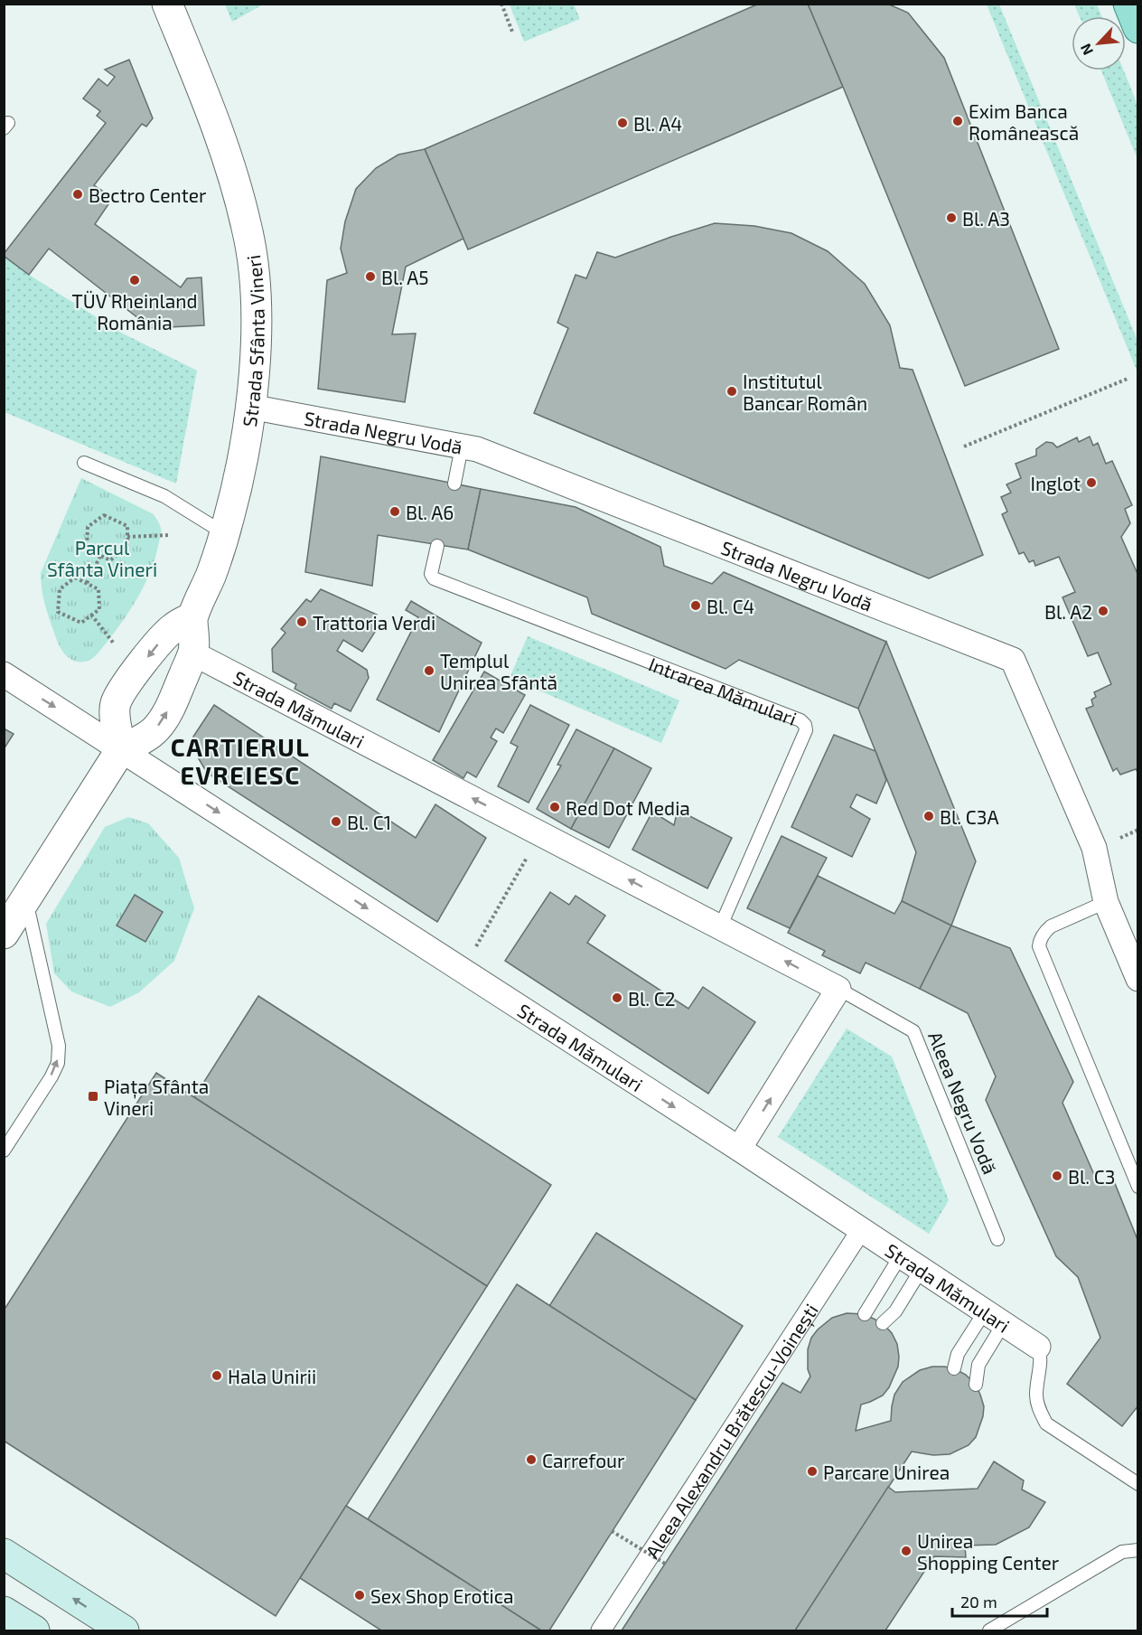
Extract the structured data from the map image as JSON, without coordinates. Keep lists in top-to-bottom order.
{
  "streets": {
    "street": [
      "Strada Sfânta Vineri",
      "Strada Negru Vodă",
      "Strada Mămulari",
      "Aleea Alexandru Brătescu-Voinești"
    ],
    "lane": ["Intrarea Mămulari", "Aleea Negru Vodă"]
  },
  "crossings": [
    ["Strada Sfânta Vineri", "Strada Negru Vodă"],
    ["Strada Sfânta Vineri", "Strada Mămulari"],
    ["Intrarea Mămulari", "Strada Mămulari"],
    ["Strada Mămulari", "Aleea Negru Vodă"],
    ["Strada Mămulari", "Aleea Alexandru Brătescu-Voinești"]
  ],
  "districts": ["CARTIERUL EVREIESC"],
  "parks": ["Parcul Sfânta Vineri"],
  "places": {
    "other": [
      "Exim Banca Românească",
      "Bl. A4",
      "Bectro Center",
      "Bl. A3",
      "Bl. A5",
      "TÜV Rheinland România",
      "Institutul Bancar Român",
      "Inglot",
      "Bl. A6",
      "Bl. C4",
      "Bl. A2",
      "Trattoria Verdi",
      "Templul Unirea Sfântă",
      "Red Dot Media",
      "Bl. C3A",
      "Bl. C1",
      "Bl. C2",
      "Bl. C3",
      "Hala Unirii",
      "Carrefour",
      "Parcare Unirea",
      "Unirea Shopping Center",
      "Sex Shop Erotica"
    ],
    "transit": ["Piața Sfânta Vineri"]
  },
  "scale_bar": "20 m",
  "north": "bottom left"
}
